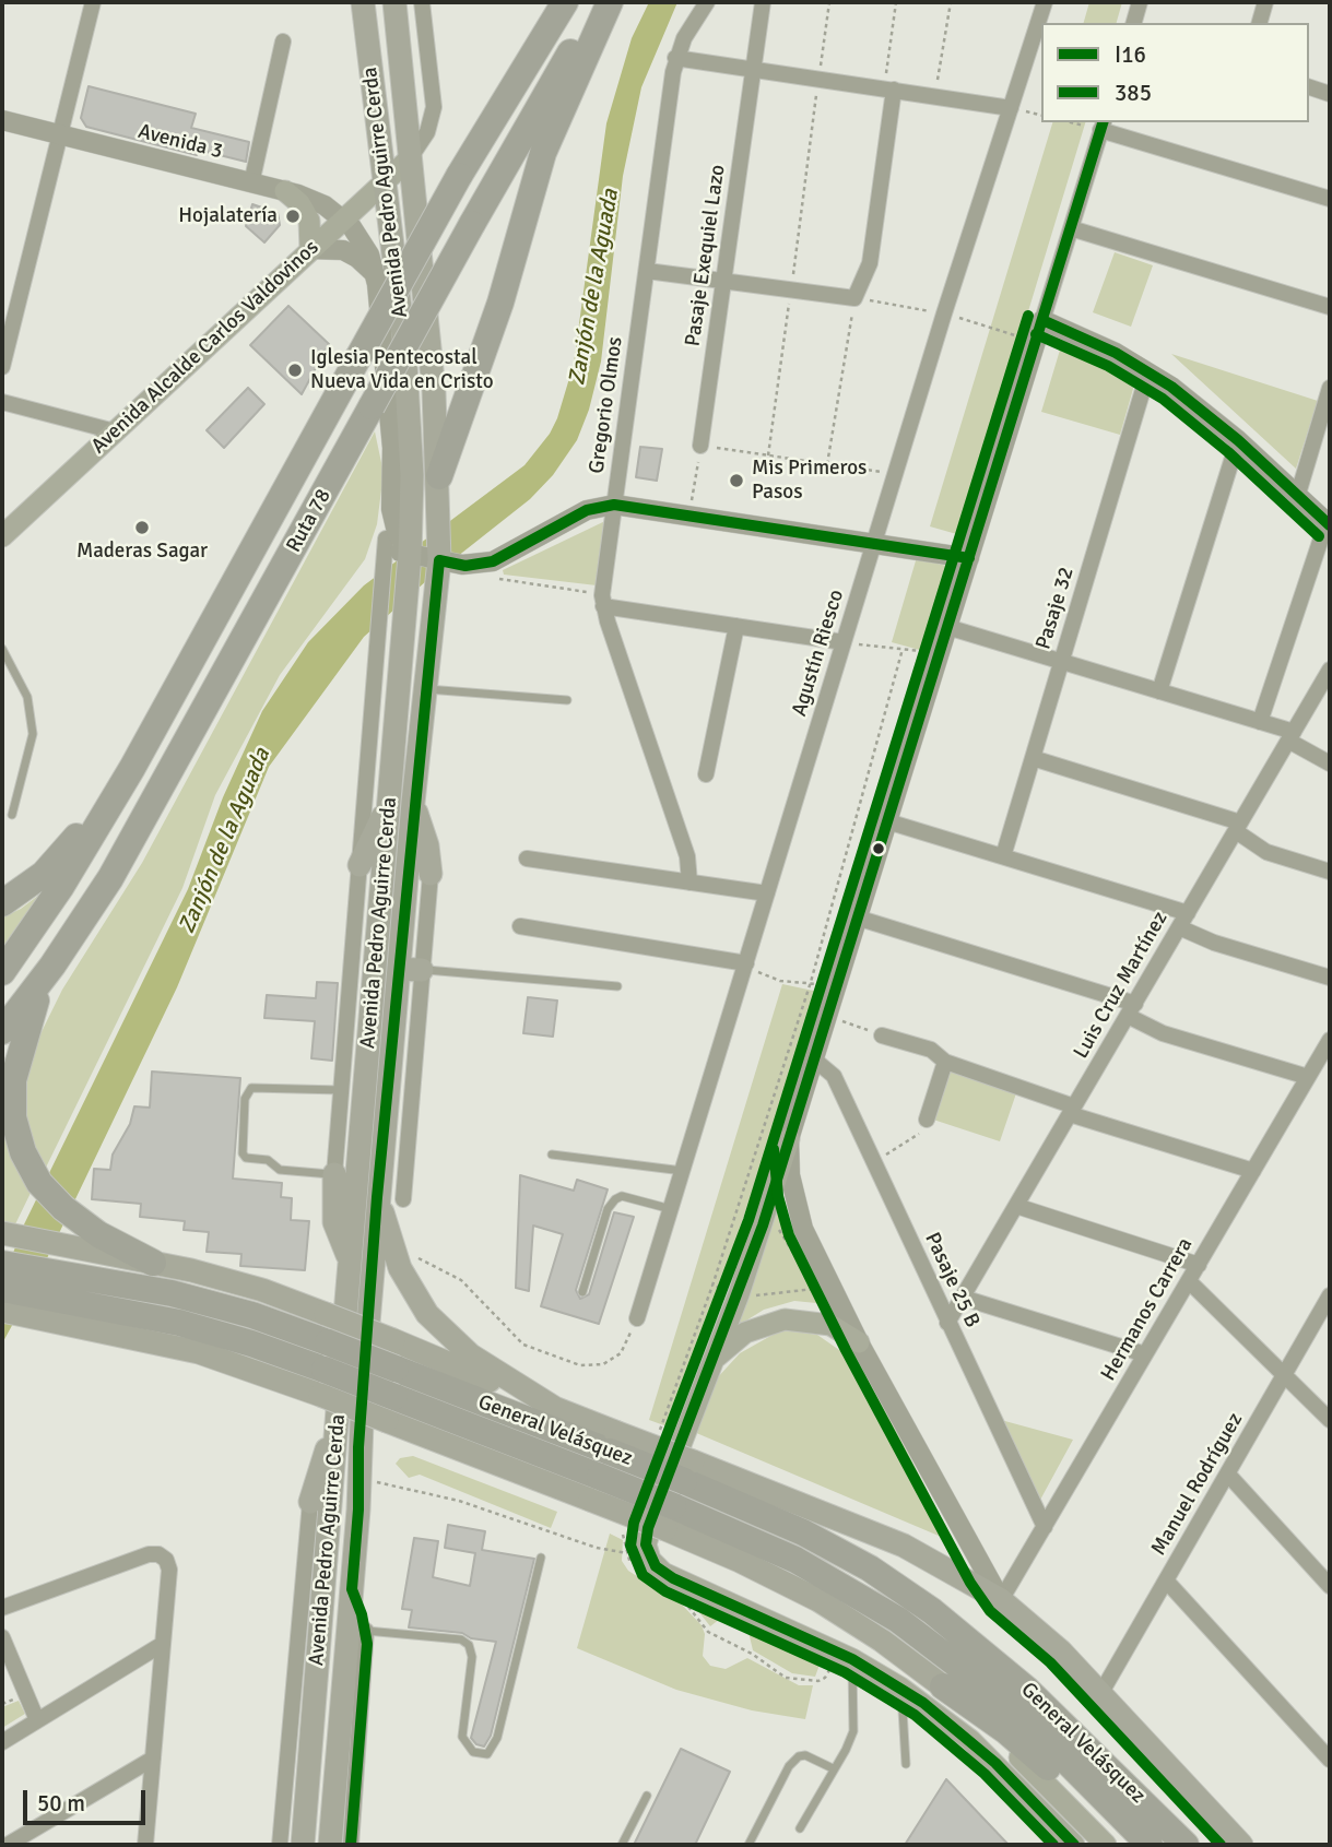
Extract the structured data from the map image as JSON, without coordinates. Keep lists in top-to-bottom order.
{
  "streets": {
    "highway": ["Ruta 78", "General Velásquez"],
    "main road": ["Avenida Pedro Aguirre Cerda", "Avenida Alcalde Carlos Valdovinos"],
    "street": [
      "Avenida 3",
      "Pasaje Exequiel Lazo",
      "Gregorio Olmos",
      "Pasaje 32",
      "Agustín Riesco",
      "Luis Cruz Martínez",
      "Pasaje 25 B",
      "Hermanos Carrera",
      "Manuel Rodríguez"
    ]
  },
  "crossings": [
    ["Avenida 3", "Avenida Alcalde Carlos Valdovinos"],
    ["Avenida Pedro Aguirre Cerda", "Avenida Alcalde Carlos Valdovinos"],
    ["Luis Cruz Martínez", "Pasaje 25 B"],
    ["Pasaje 25 B", "Hermanos Carrera"]
  ],
  "water": ["Zanjón de la Aguada"],
  "places": [
    "Hojalatería",
    "Iglesia Pentecostal Nueva Vida en Cristo",
    "Mis Primeros Pasos",
    "Maderas Sagar"
  ],
  "lines": ["transit line I16", "transit line 385"],
  "legend": ["I16", "385"],
  "scale_bar": "50 m"
}
